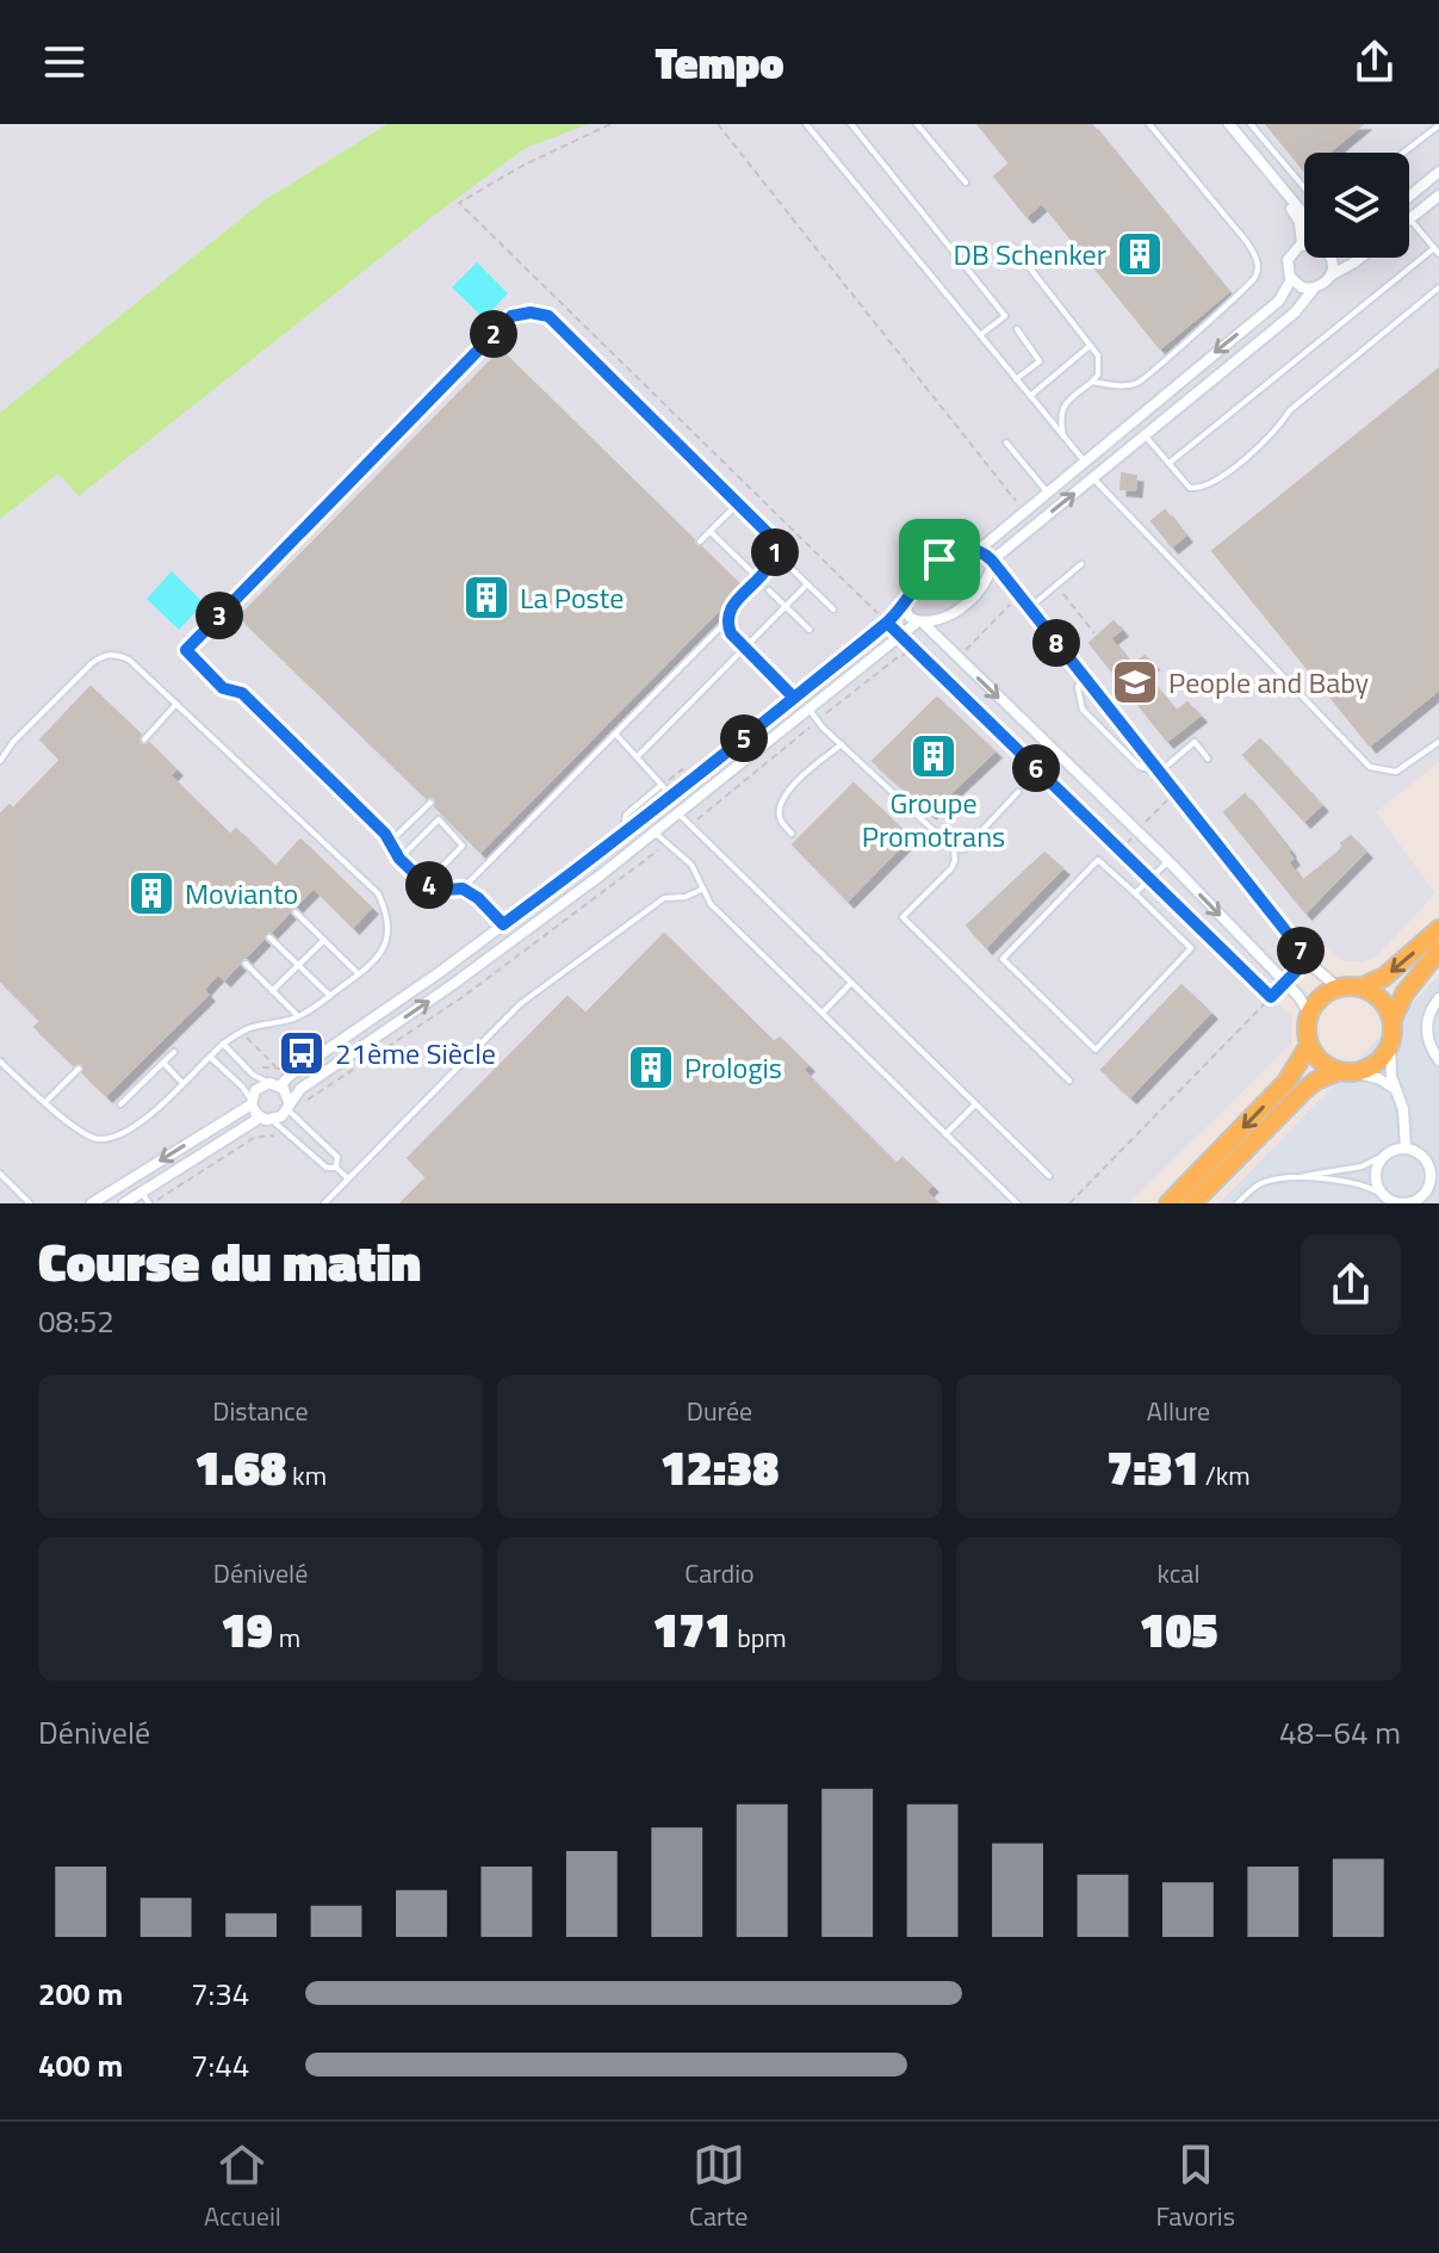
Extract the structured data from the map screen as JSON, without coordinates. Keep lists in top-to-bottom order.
{
  "places": {
    "building": [
      "DB Schenker",
      "La Poste",
      "Groupe Promotrans",
      "Movianto",
      "Prologis"
    ],
    "school or university": ["People and Baby"],
    "bus stop": ["21ème Siècle"]
  },
  "page": {
    "header": "Tempo",
    "pins": [
      "2",
      "1",
      "3",
      "8",
      "5",
      "6",
      "4",
      "7"
    ],
    "heading": ["Course du matin", "08:52"],
    "stats": [
      ["Distance", "1.68 km"],
      ["Durée", "12:38"],
      ["Allure", "7:31 /km"],
      ["Dénivelé", "19 m"],
      ["Cardio", "171 bpm"],
      ["kcal", "105"]
    ],
    "chart": ["Dénivelé", "48–64 m"],
    "list": [
      {
        "name": "200 m",
        "note": "7:34"
      },
      {
        "name": "400 m",
        "note": "7:44"
      }
    ],
    "tabs": ["Accueil", "Carte", "Favoris"]
  }
}
